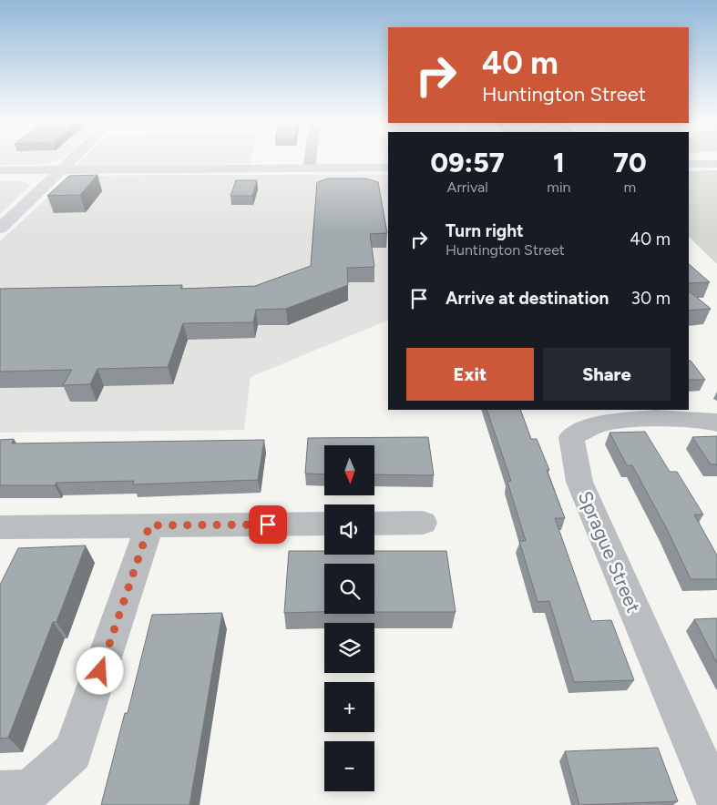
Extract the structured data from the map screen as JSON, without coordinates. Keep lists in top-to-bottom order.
{
  "streets": {
    "street": ["Sprague Street"]
  },
  "north": "bottom",
  "page": {
    "turn": ["40 m", "Huntington Street"],
    "eta": [
      "09:57",
      "Arrival",
      "1",
      "min",
      "70",
      "m"
    ],
    "list": [
      {
        "name": "Turn right",
        "note": "Huntington Street",
        "value": "40 m"
      },
      {
        "name": "Arrive at destination",
        "value": "30 m"
      }
    ],
    "buttons": ["Exit", "Share"],
    "map_buttons": ["+", "−"]
  }
}
